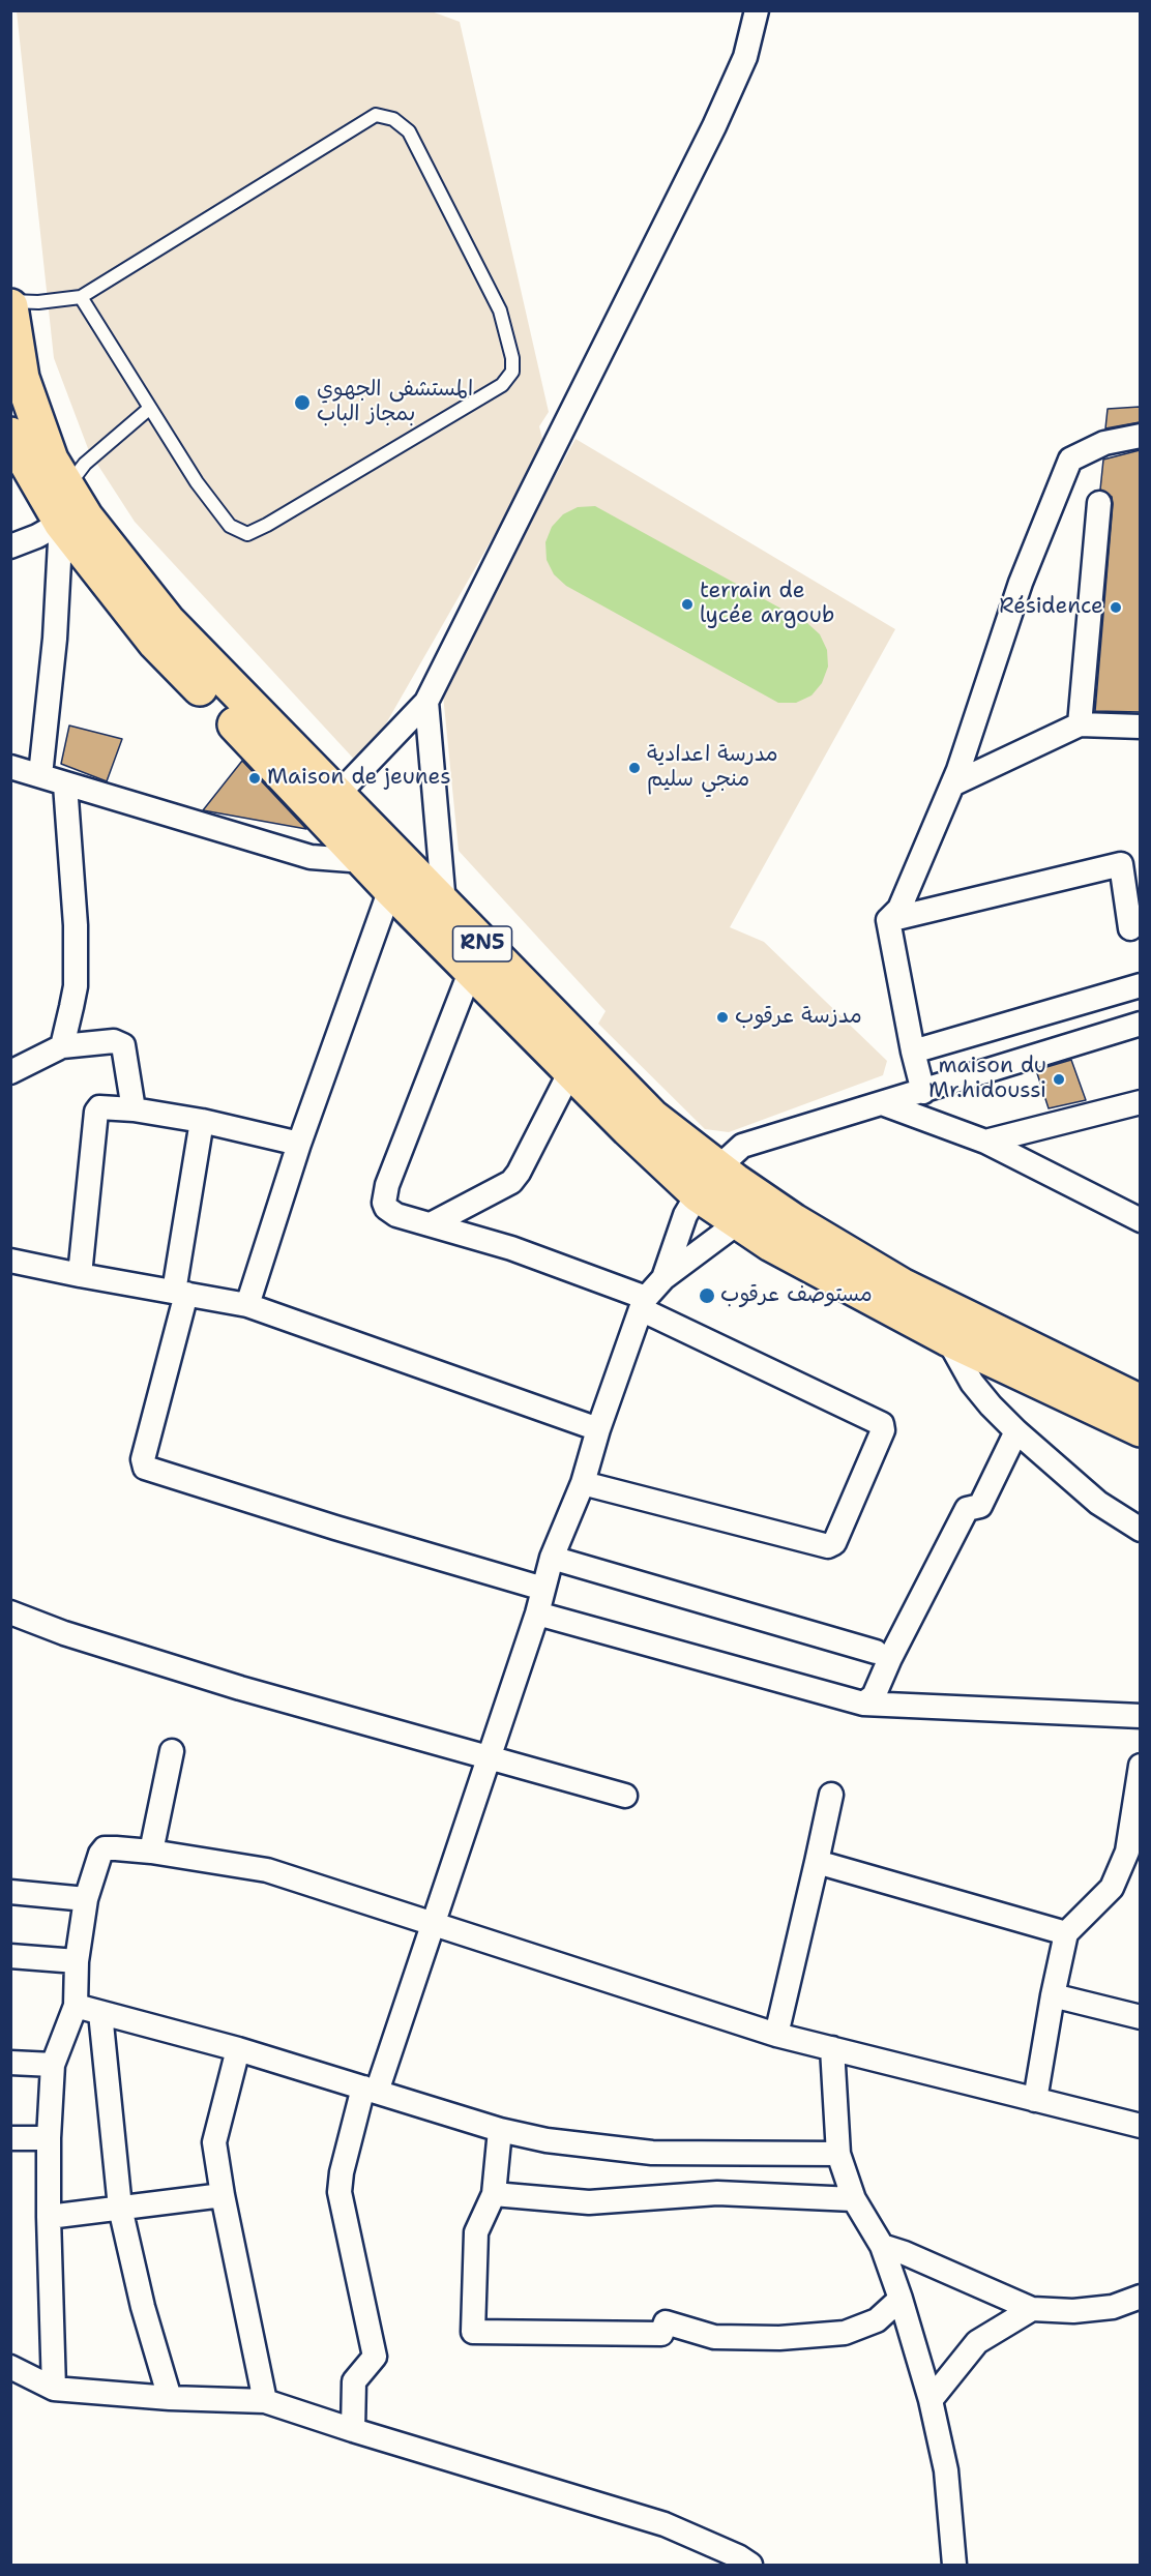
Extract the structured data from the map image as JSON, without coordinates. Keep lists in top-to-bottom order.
{
  "streets": {
    "main road": ["RN5"]
  },
  "places": [
    "المستشفى الجهوي بمجاز الباب",
    "terrain de lycée argoub",
    "Résidence",
    "مدرسة اعدادية منجي سليم",
    "Maison de jeunes",
    "مدزسة عرقوب",
    "maison du Mr.hidoussi",
    "مستوصف عرقوب"
  ]
}
